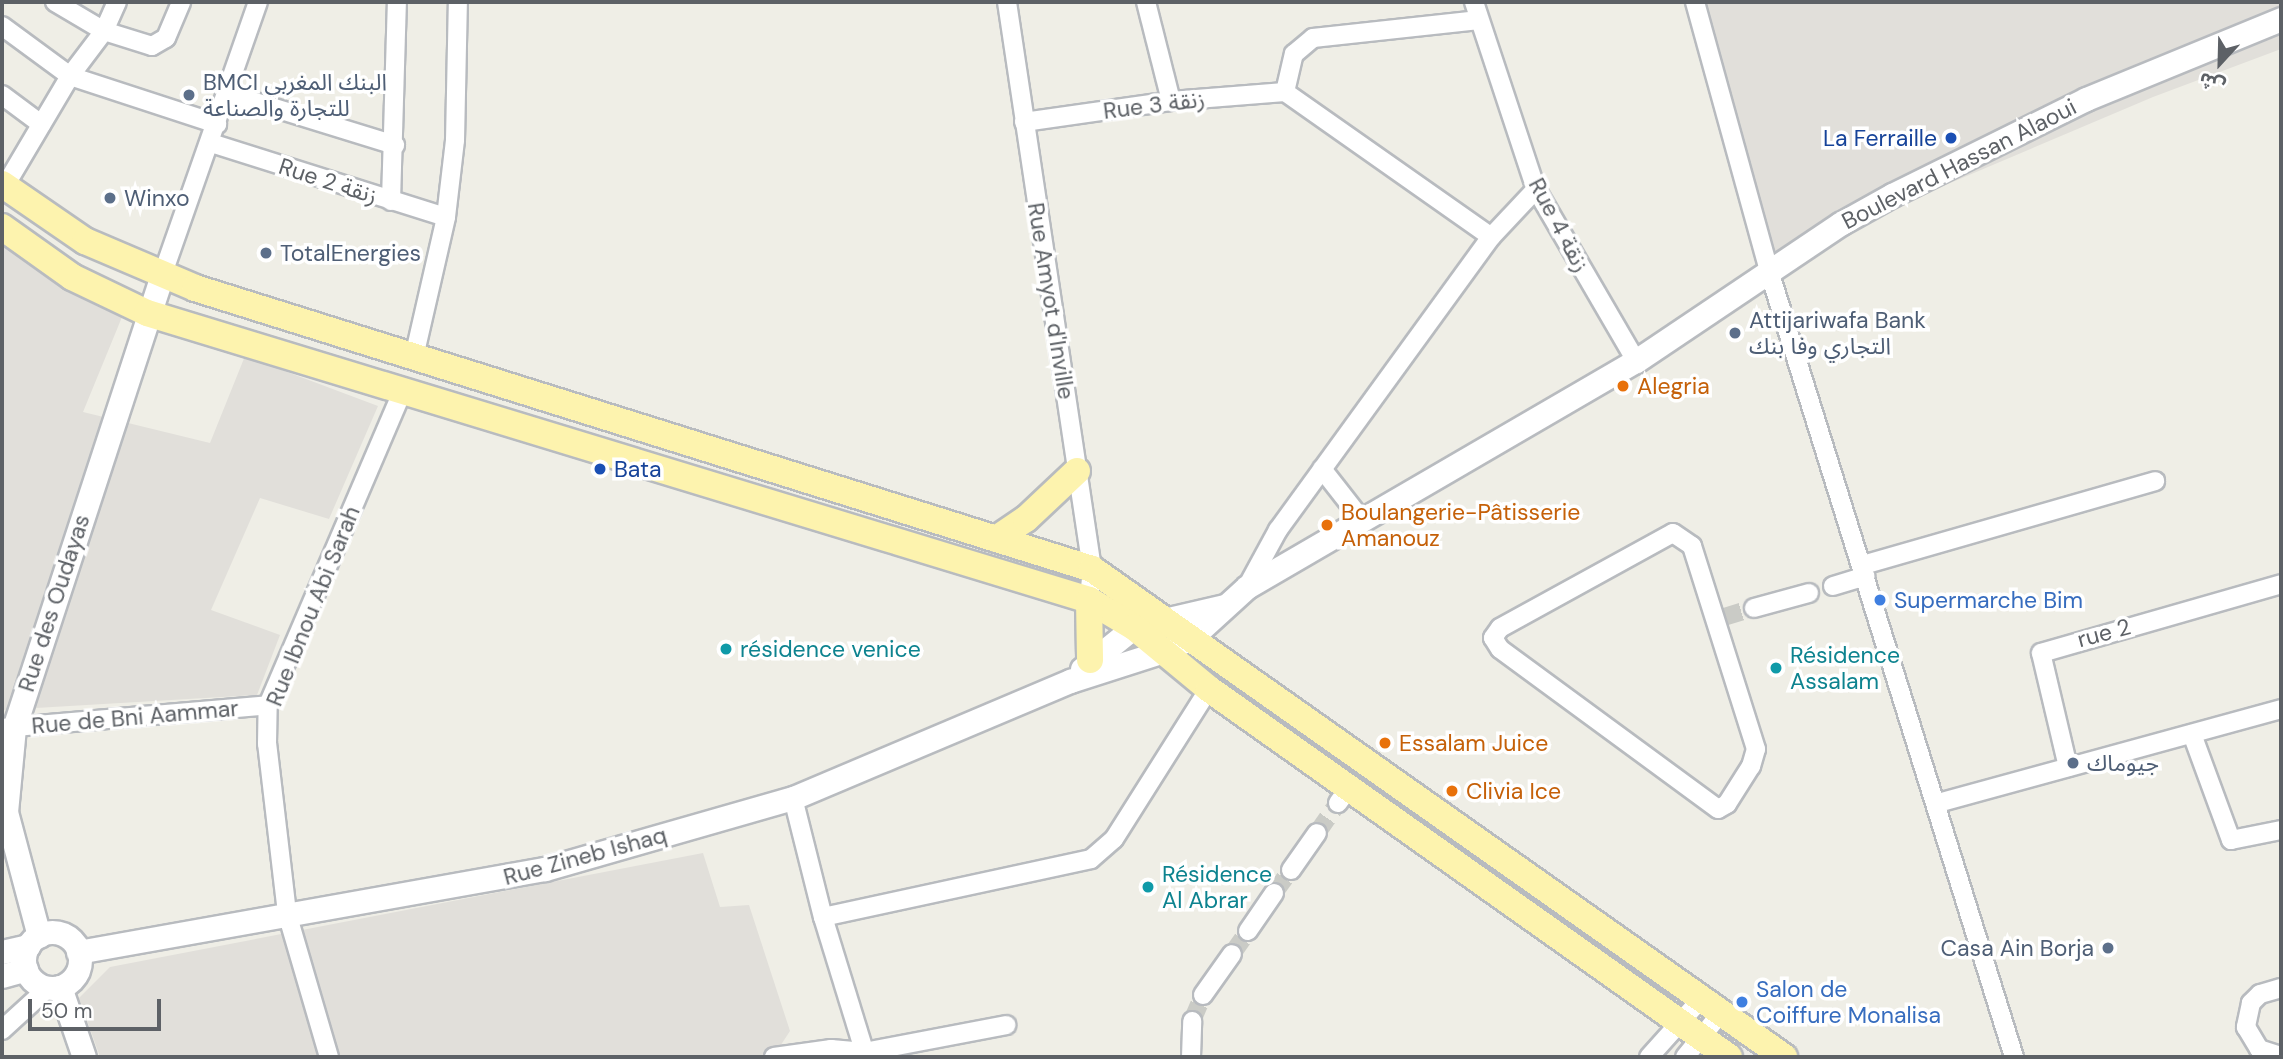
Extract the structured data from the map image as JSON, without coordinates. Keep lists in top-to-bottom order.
{
  "streets": {
    "street": [
      "Rue 3 زنقة",
      "Boulevard Hassan Alaoui",
      "Rue 2 زنقة",
      "Rue 4 زنقة",
      "Rue Amyot d'Inville",
      "Rue des Oudayas",
      "Rue Ibnou Abi Sarah",
      "rue 2",
      "Rue de Bni Aammar",
      "Rue Zineb Ishaq"
    ]
  },
  "crossings": [
    ["Rue 3 زنقة", "Rue Amyot d'Inville"],
    ["Boulevard Hassan Alaoui", "Rue 4 زنقة"],
    ["Boulevard Hassan Alaoui", "Rue Zineb Ishaq"],
    ["Rue des Oudayas", "Rue de Bni Aammar"],
    ["Rue des Oudayas", "Rue Zineb Ishaq"],
    ["Rue Ibnou Abi Sarah", "Rue de Bni Aammar"],
    ["Rue Ibnou Abi Sarah", "Rue Zineb Ishaq"]
  ],
  "places": [
    "BMCI البنك المغربي للتجارة والصناعة",
    "La Ferraille",
    "Winxo",
    "TotalEnergies",
    "Attijariwafa Bank التجاري وفا بنك",
    "Alegria",
    "Bata",
    "Boulangerie-Pâtisserie Amanouz",
    "Supermarche Bim",
    "résidence venice",
    "Résidence Assalam",
    "Essalam Juice",
    "جيوماك",
    "Clivia Ice",
    "Résidence Al Abrar",
    "Casa Ain Borja",
    "Salon de Coiffure Monalisa"
  ],
  "scale_bar": "50 m",
  "north": "bottom"
}
